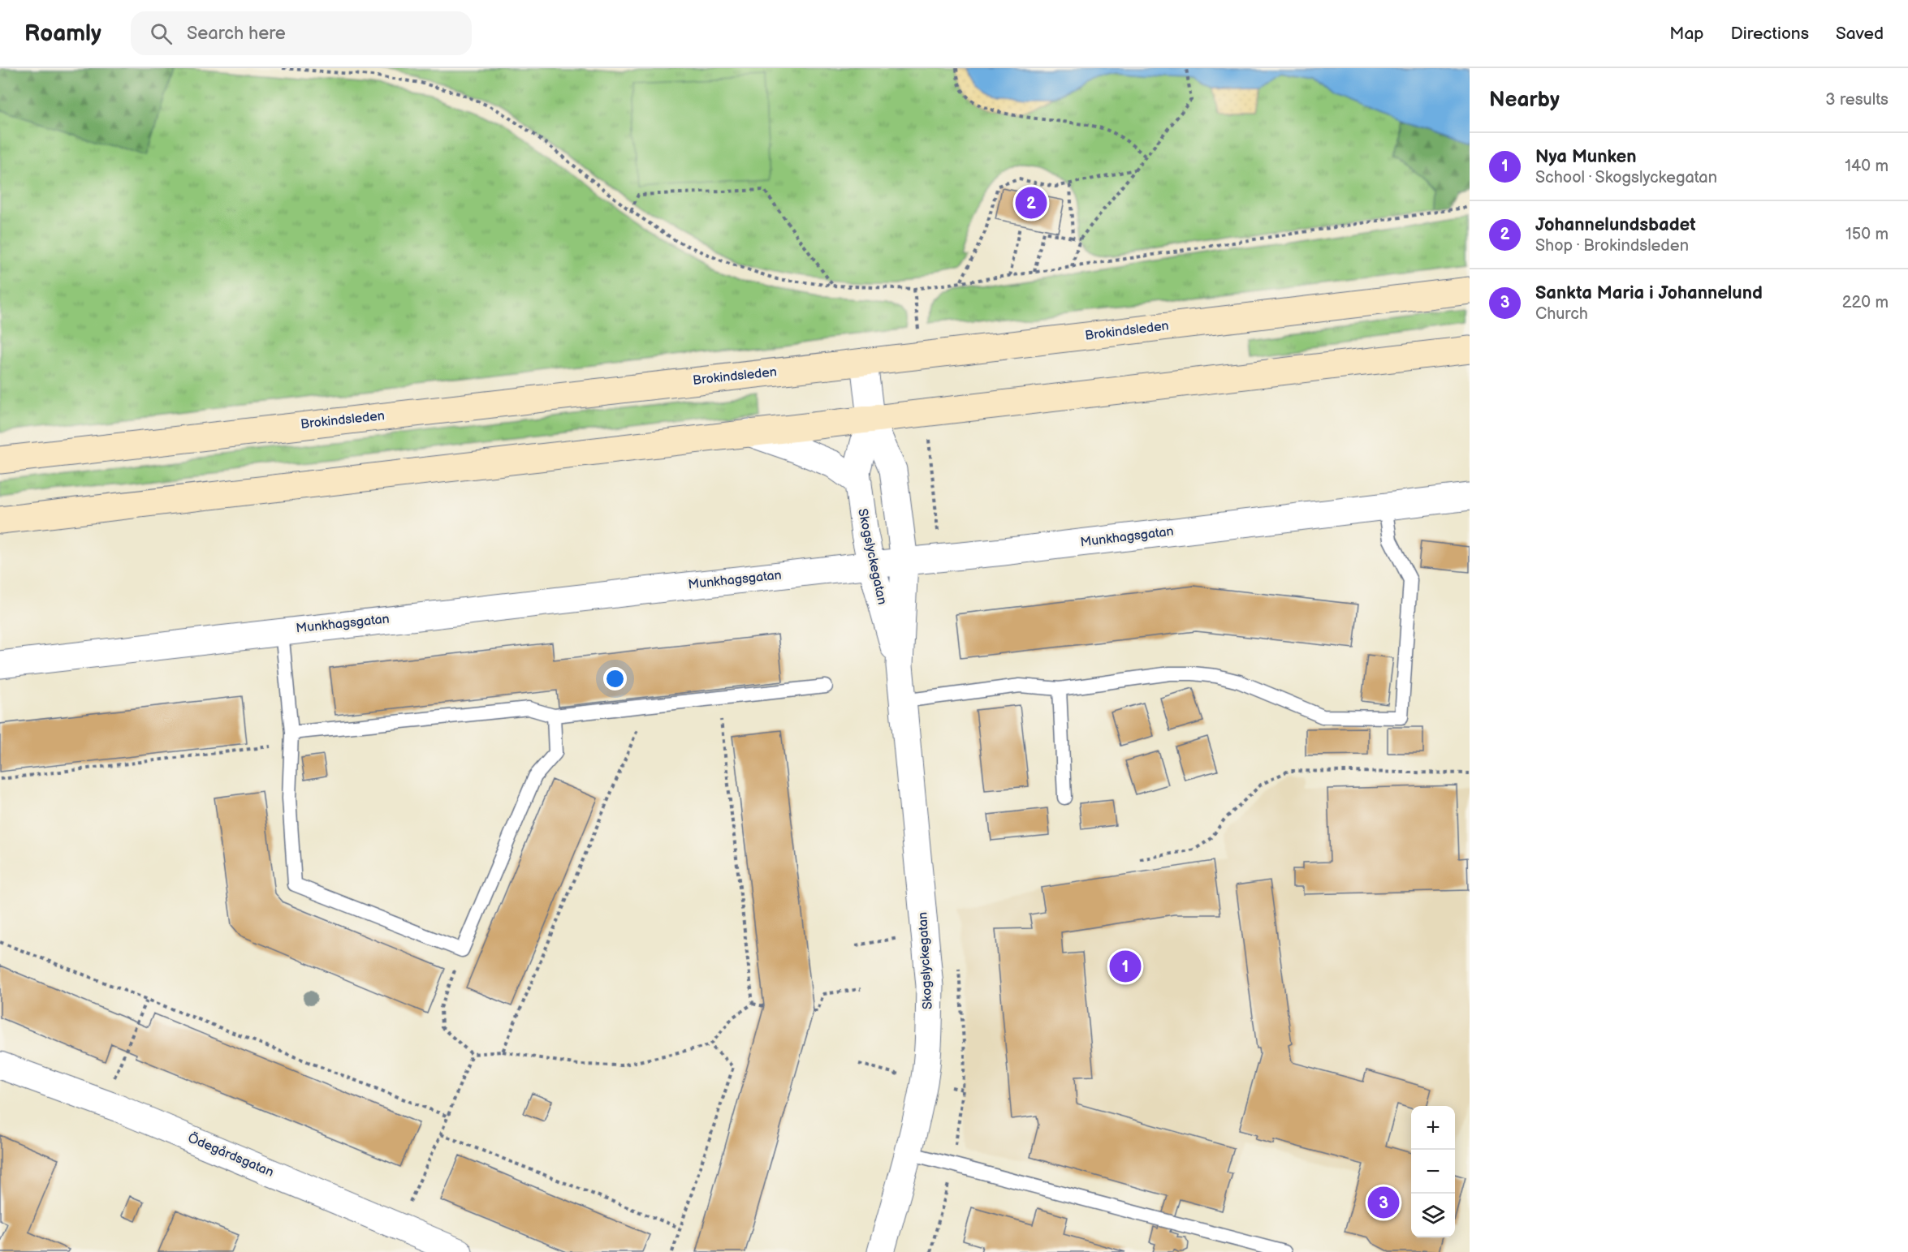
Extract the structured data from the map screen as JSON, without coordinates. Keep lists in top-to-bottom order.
{
  "streets": {
    "main road": ["Brokindsleden"],
    "street": ["Munkhagsgatan", "Skogslyckegatan", "Ödegårdsgatan"]
  },
  "crossings": [
    ["Brokindsleden", "Skogslyckegatan"],
    ["Munkhagsgatan", "Skogslyckegatan"]
  ],
  "page": {
    "header": "Roamly",
    "search": "Search here",
    "nav": ["Map", "Directions", "Saved"],
    "heading": ["Nearby", "3 results"],
    "list": [
      {
        "mark": "1",
        "name": "Nya Munken",
        "note": "School · Skogslyckegatan",
        "value": "140 m"
      },
      {
        "mark": "2",
        "name": "Johannelundsbadet",
        "note": "Shop · Brokindsleden",
        "value": "150 m"
      },
      {
        "mark": "3",
        "name": "Sankta Maria i Johannelund",
        "note": "Church",
        "value": "220 m"
      }
    ],
    "pins": ["2", "1", "3"],
    "map_buttons": ["+", "−"]
  }
}
